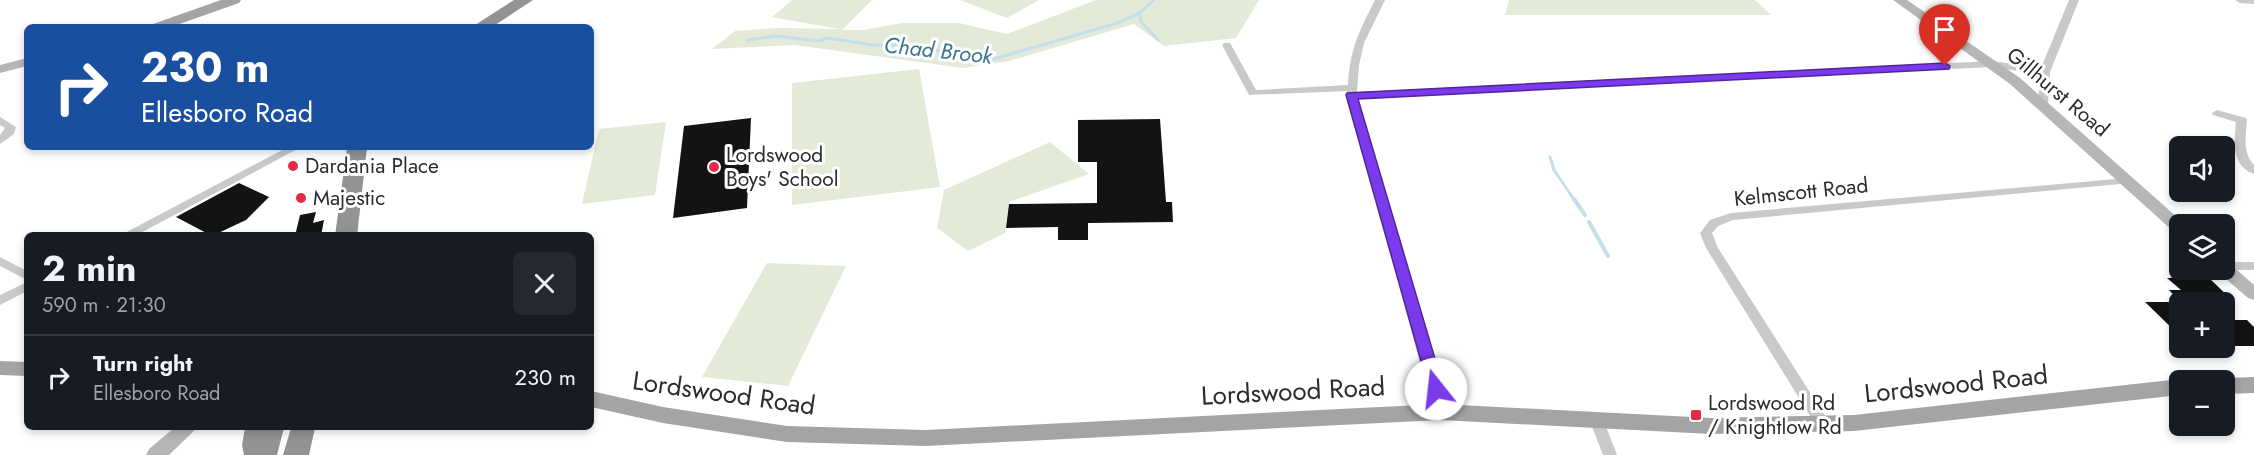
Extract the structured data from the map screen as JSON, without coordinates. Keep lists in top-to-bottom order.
{
  "streets": {
    "main road": ["Lordswood Road"],
    "street": ["Gillhurst Road", "Kelmscott Road"]
  },
  "crossings": [
    ["Gillhurst Road", "Kelmscott Road"],
    ["Kelmscott Road", "Lordswood Road"]
  ],
  "water": ["Chad Brook"],
  "places": {
    "other": ["Dardania Place", "Lordswood Boys' School", "Majestic"],
    "transit": ["Lordswood Rd / Knightlow Rd"]
  },
  "page": {
    "turn": ["230 m", "Ellesboro Road"],
    "map_buttons": ["+", "−"],
    "heading": ["2 min", "590 m · 21:30"],
    "list": [
      {
        "name": "Turn right",
        "note": "Ellesboro Road",
        "value": "230 m"
      }
    ]
  }
}
